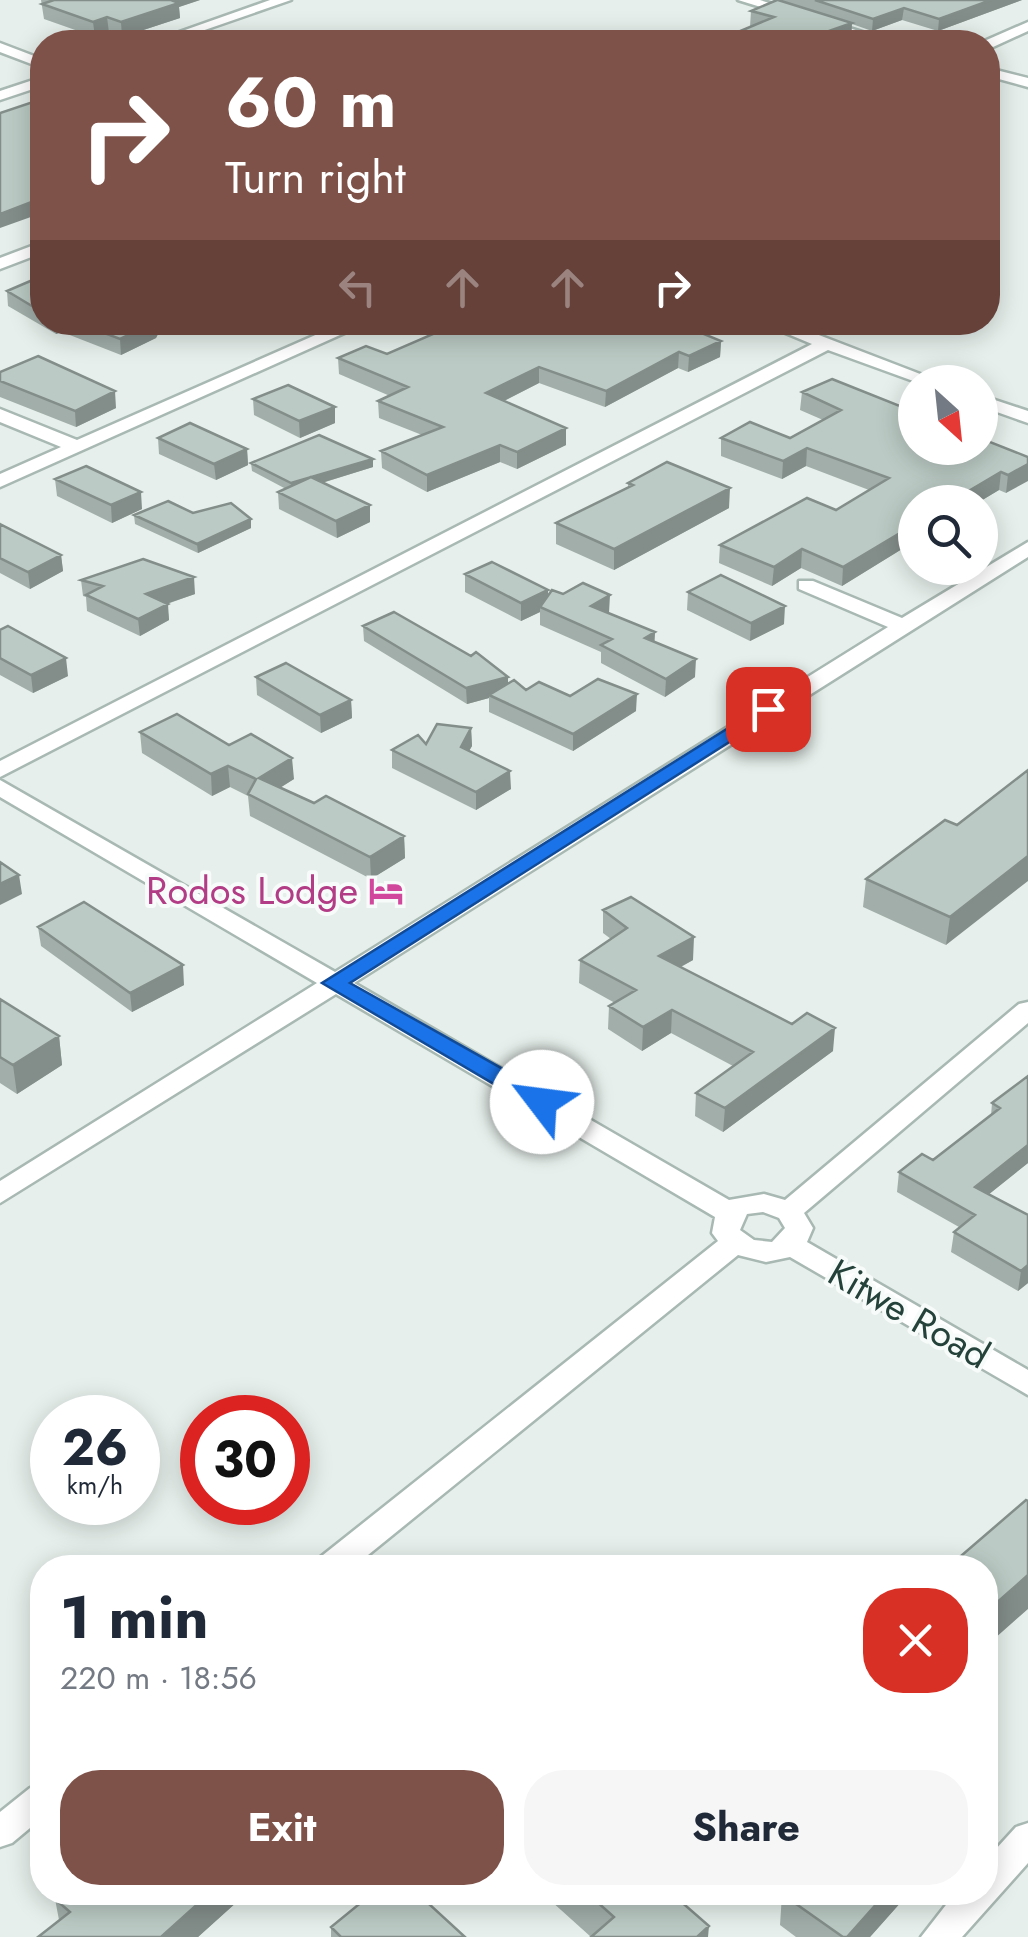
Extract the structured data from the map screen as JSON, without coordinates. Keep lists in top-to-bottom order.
{
  "streets": {
    "street": ["Kitwe Road"]
  },
  "places": {
    "hotel": ["Rodos Lodge"]
  },
  "north": "bottom right",
  "page": {
    "turn": ["60 m", "Turn right"],
    "speed": "26 km/h",
    "limit": "30",
    "heading": ["1 min", "220 m · 18:56"],
    "buttons": ["Exit", "Share"]
  }
}
